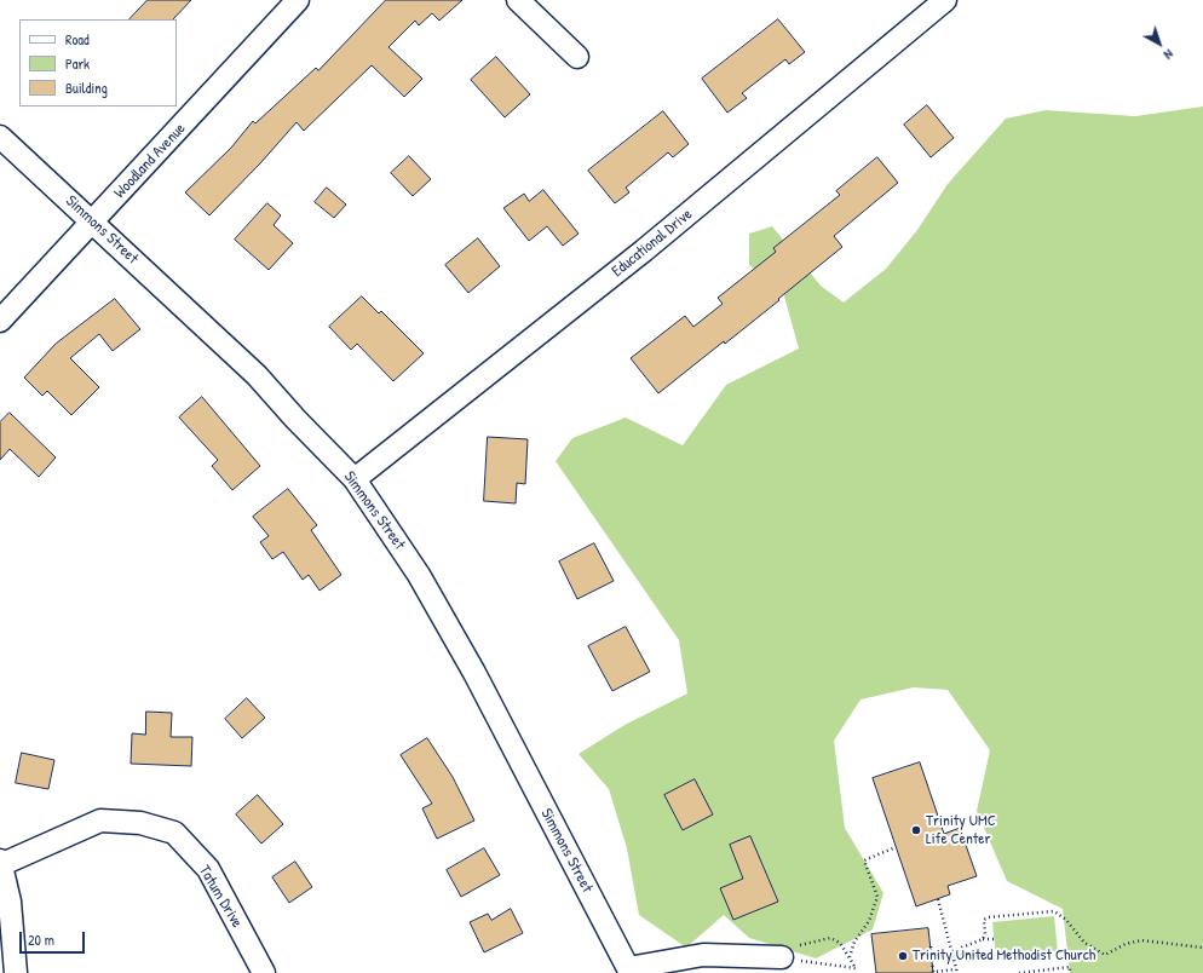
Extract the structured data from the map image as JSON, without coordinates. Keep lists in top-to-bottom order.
{
  "streets": {
    "street": [
      "Woodland Avenue",
      "Simmons Street",
      "Educational Drive",
      "Tatum Drive"
    ]
  },
  "crossings": [
    ["Woodland Avenue", "Simmons Street"],
    ["Simmons Street", "Educational Drive"]
  ],
  "places": ["Trinity UMC Life Center", "Trinity United Methodist Church"],
  "legend": ["Road", "Park", "Building"],
  "scale_bar": "20 m",
  "north": "bottom right"
}
